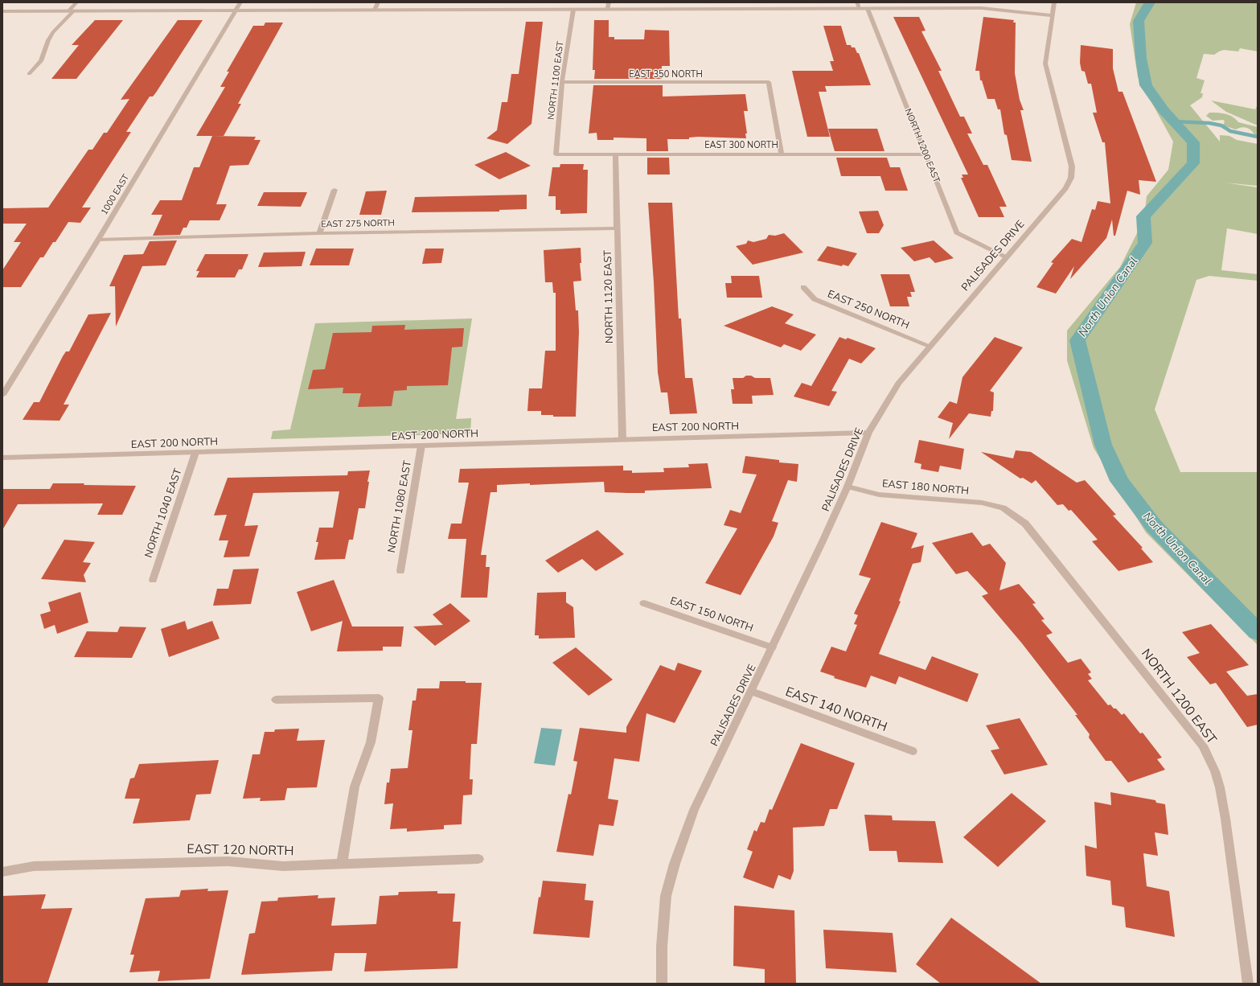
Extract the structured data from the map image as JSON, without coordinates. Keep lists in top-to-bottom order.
{
  "streets": {
    "street": [
      "EAST 350 NORTH",
      "NORTH 1100 EAST",
      "EAST 300 NORTH",
      "NORTH 1200 EAST",
      "1000 EAST",
      "EAST 275 NORTH",
      "PALISADES DRIVE",
      "NORTH 1120 EAST",
      "EAST 250 NORTH",
      "EAST 200 NORTH",
      "EAST 180 NORTH",
      "NORTH 1080 EAST",
      "NORTH 1040 EAST",
      "EAST 150 NORTH",
      "EAST 140 NORTH",
      "EAST 120 NORTH"
    ]
  },
  "crossings": [
    ["EAST 350 NORTH", "NORTH 1100 EAST"],
    ["EAST 350 NORTH", "EAST 300 NORTH"],
    ["NORTH 1100 EAST", "EAST 300 NORTH"],
    ["EAST 300 NORTH", "NORTH 1200 EAST"],
    ["EAST 300 NORTH", "NORTH 1120 EAST"],
    ["NORTH 1200 EAST", "PALISADES DRIVE"],
    ["NORTH 1200 EAST", "EAST 180 NORTH"],
    ["1000 EAST", "EAST 275 NORTH"],
    ["EAST 275 NORTH", "NORTH 1120 EAST"],
    ["PALISADES DRIVE", "EAST 250 NORTH"],
    ["PALISADES DRIVE", "EAST 200 NORTH"],
    ["PALISADES DRIVE", "EAST 180 NORTH"],
    ["PALISADES DRIVE", "EAST 150 NORTH"],
    ["PALISADES DRIVE", "EAST 140 NORTH"],
    ["NORTH 1120 EAST", "EAST 200 NORTH"],
    ["EAST 200 NORTH", "NORTH 1080 EAST"],
    ["EAST 200 NORTH", "NORTH 1040 EAST"]
  ],
  "water": ["North Union Canal"]
}
